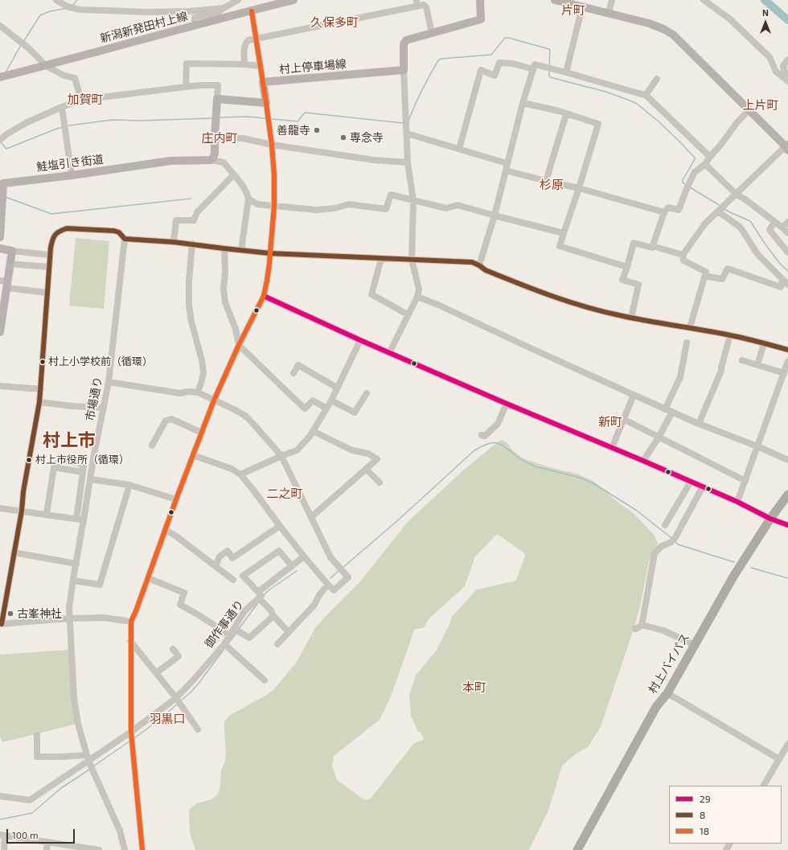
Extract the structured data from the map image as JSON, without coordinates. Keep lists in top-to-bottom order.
{
  "streets": {
    "highway": ["村上バイパス"],
    "main road": ["新潟新発田村上線", "村上停車場線", "鮭塩引き街道"],
    "street": ["市場通り", "御作事通り"]
  },
  "crossings": [
    ["市場通り", "御作事通り"]
  ],
  "districts": [
    "片町",
    "久保多町",
    "加賀町",
    "上片町",
    "庄内町",
    "杉原",
    "新町",
    "村上市",
    "二之町",
    "本町",
    "羽黒口"
  ],
  "places": [
    "善龍寺",
    "専念寺",
    "村上小学校前（循環）",
    "村上市役所（循環）",
    "古峯神社"
  ],
  "lines": ["transit line 18", "transit line 8", "transit line 29"],
  "legend": ["29", "8", "18"],
  "scale_bar": "100 m",
  "north": "top"
}
